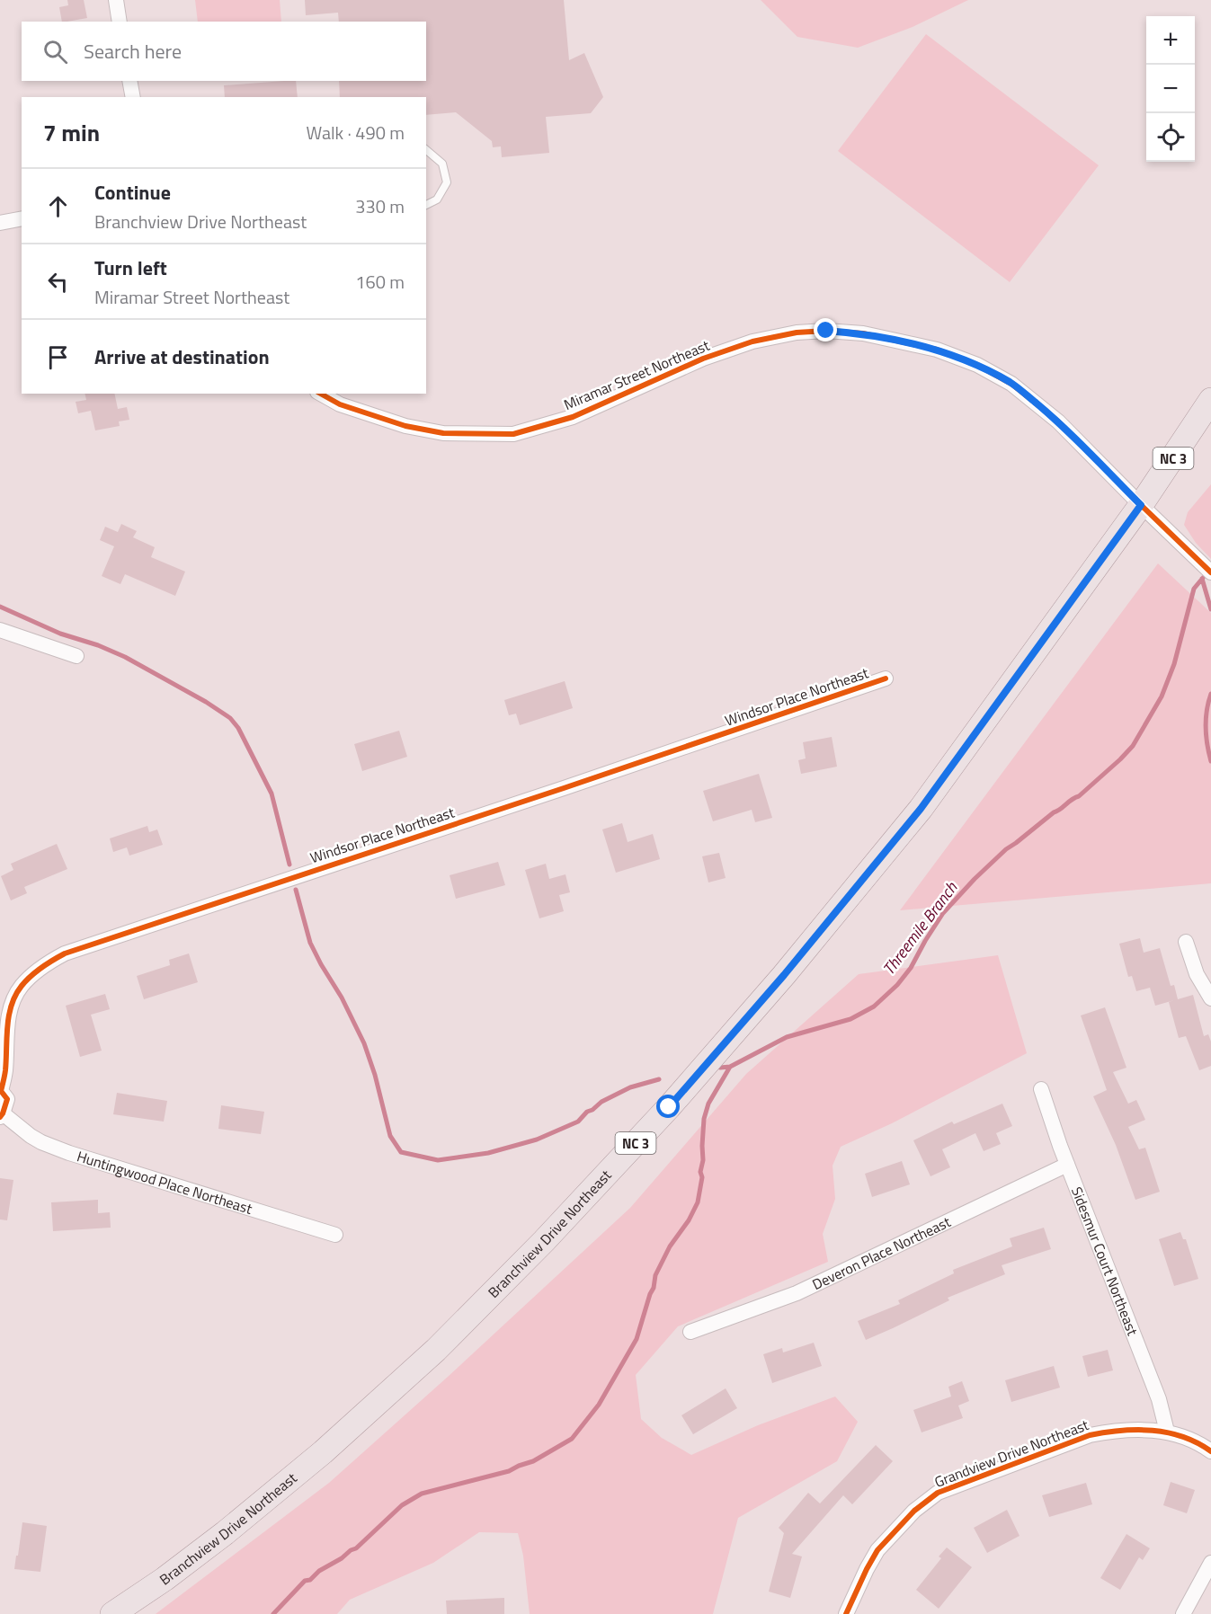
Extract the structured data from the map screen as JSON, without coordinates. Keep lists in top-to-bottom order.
{
  "streets": {
    "main road": ["NC 3", "Branchview Drive Northeast"],
    "street": [
      "Miramar Street Northeast",
      "Windsor Place Northeast",
      "Huntingwood Place Northeast",
      "Deveron Place Northeast",
      "Sidesmur Court Northeast",
      "Grandview Drive Northeast"
    ]
  },
  "crossings": [
    ["Miramar Street Northeast", "Branchview Drive Northeast"],
    ["Windsor Place Northeast", "Huntingwood Place Northeast"],
    ["Deveron Place Northeast", "Sidesmur Court Northeast"],
    ["Sidesmur Court Northeast", "Grandview Drive Northeast"]
  ],
  "water": ["Threemile Branch"],
  "page": {
    "map_buttons": ["+", "−"],
    "search": "Search here",
    "heading": ["7 min", "Walk · 490 m"],
    "list": [
      ["Continue", "Branchview Drive Northeast", "330 m"],
      ["Turn left", "Miramar Street Northeast", "160 m"],
      "Arrive at destination"
    ]
  }
}
